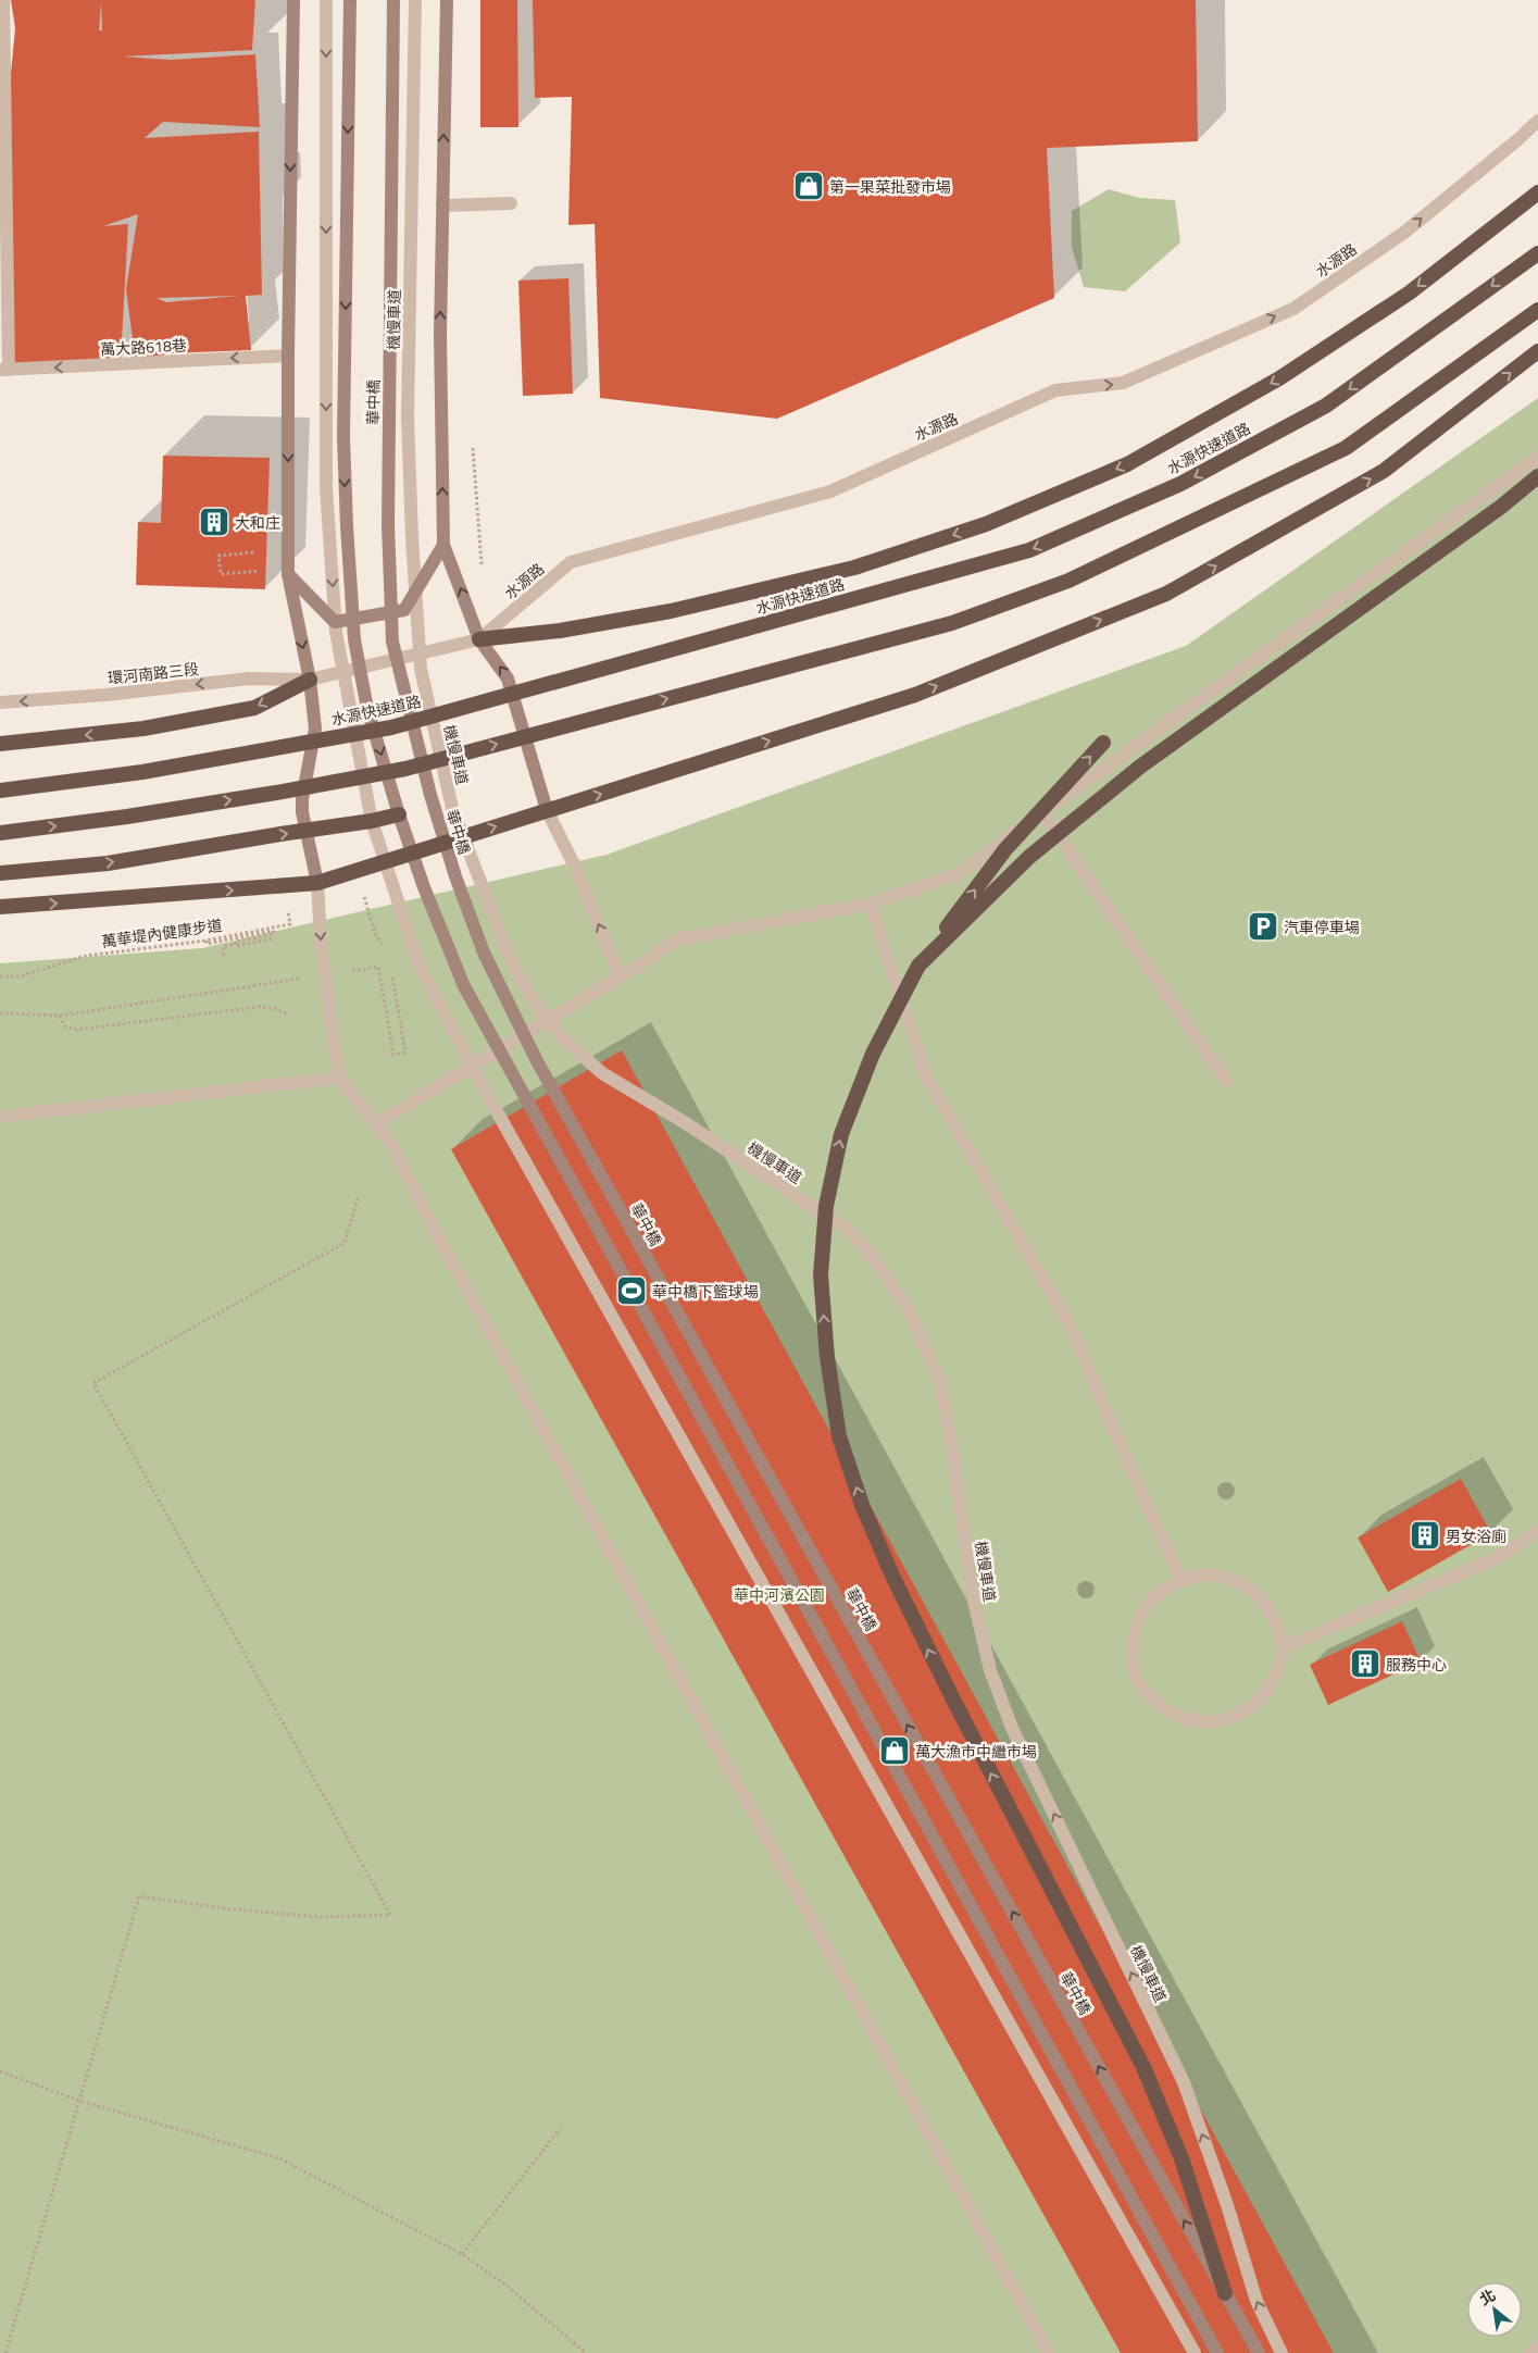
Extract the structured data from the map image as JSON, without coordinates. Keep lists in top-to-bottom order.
{
  "streets": {
    "highway": ["水源快速道路"],
    "main road": ["華中橋"],
    "street": [
      "水源路",
      "機慢車道",
      "萬大路618巷",
      "環河南路三段"
    ],
    "path": ["萬華堤內健康步道"]
  },
  "crossings": [
    ["水源路", "環河南路三段"]
  ],
  "one_way": ["水源路", "萬大路618巷", "環河南路三段"],
  "parks": ["華中河濱公園"],
  "places": {
    "shop": ["第一果菜批發市場", "萬大漁市中繼市場"],
    "building": ["大和庄", "男女浴廁", "服務中心"],
    "parking": ["汽車停車場"],
    "sports": ["華中橋下籃球場"]
  },
  "north": "top left"
}
